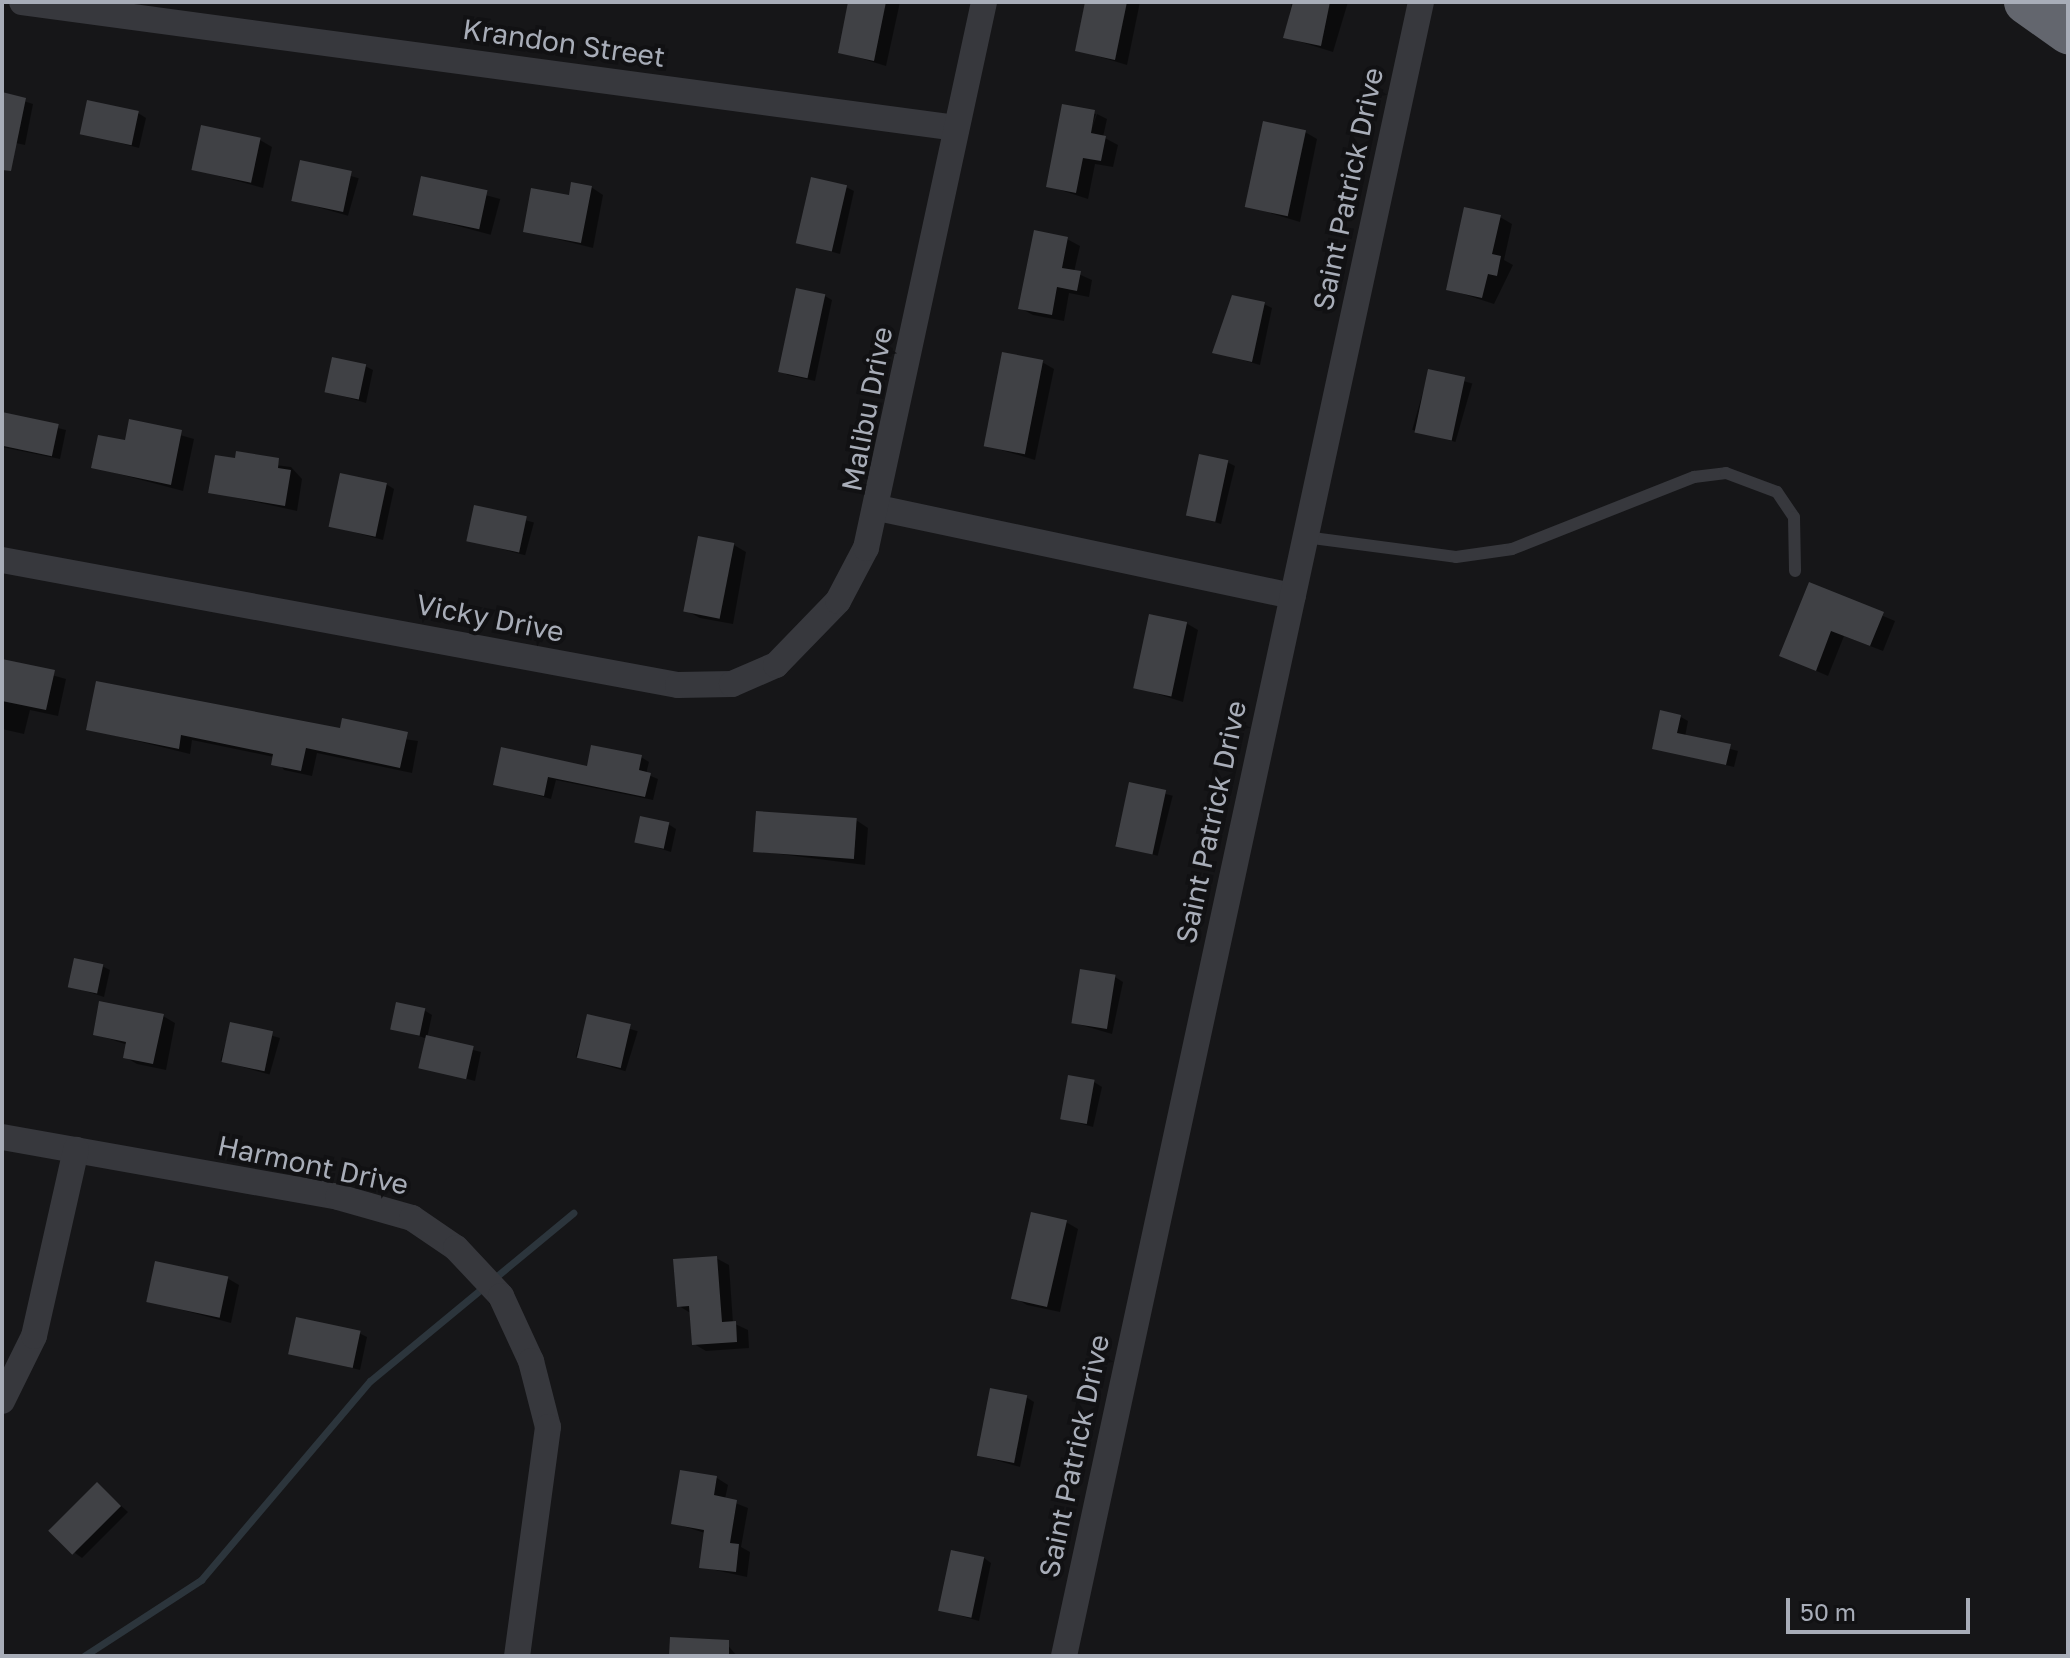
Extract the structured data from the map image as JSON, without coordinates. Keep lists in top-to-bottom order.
{
  "streets": {
    "street": [
      "Krandon Street",
      "Saint Patrick Drive",
      "Malibu Drive",
      "Vicky Drive",
      "Harmont Drive"
    ]
  },
  "crossings": [
    ["Krandon Street", "Malibu Drive"],
    ["Saint Patrick Drive", "Malibu Drive"],
    ["Malibu Drive", "Vicky Drive"]
  ],
  "scale_bar": "50 m"
}
